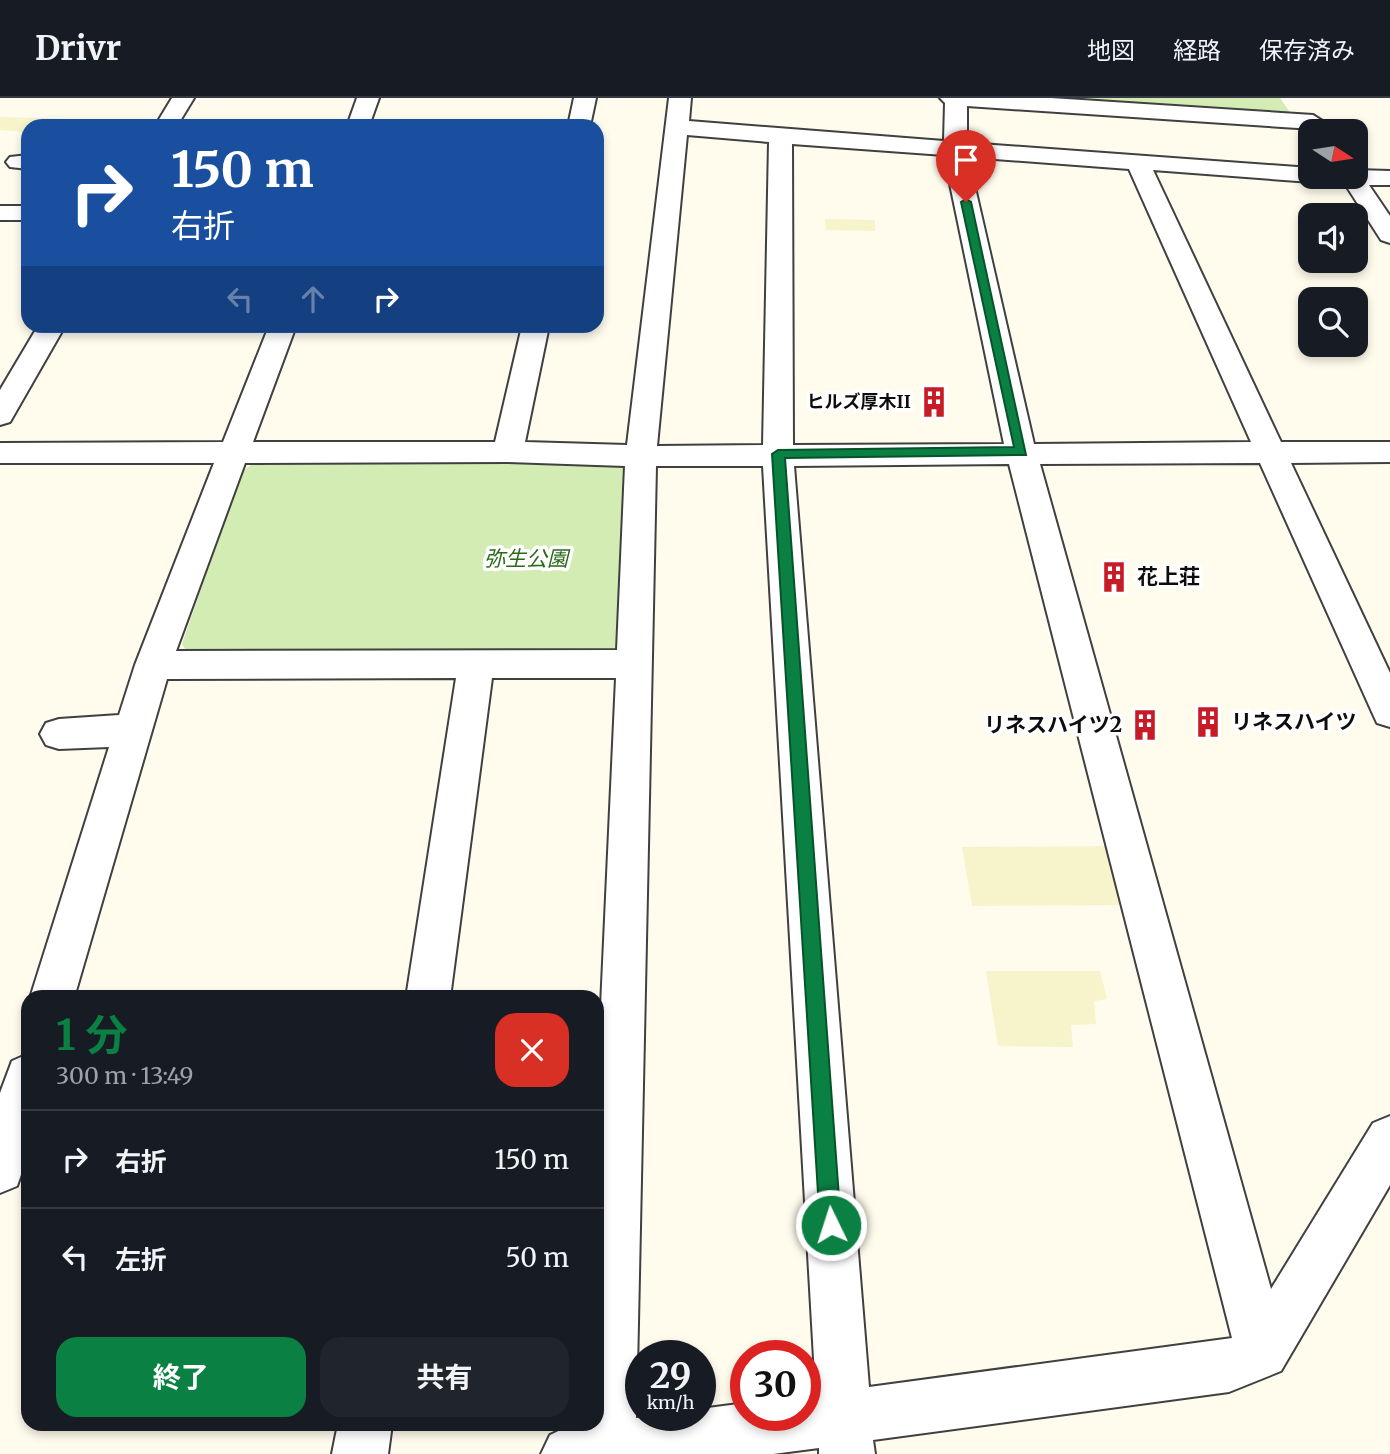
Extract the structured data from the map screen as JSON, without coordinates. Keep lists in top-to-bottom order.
{
  "parks": ["弥生公園"],
  "places": {
    "building": [
      "ヒルズ厚木II",
      "花上荘",
      "リネスハイツ",
      "リネスハイツ2"
    ]
  },
  "north": "right",
  "page": {
    "header": "Drivr",
    "nav": ["地図", "経路", "保存済み"],
    "turn": ["150 m", "右折"],
    "heading": ["1 分", "300 m · 13:49"],
    "list": [
      {
        "name": "右折",
        "value": "150 m"
      },
      {
        "name": "左折",
        "value": "50 m"
      }
    ],
    "buttons": ["終了", "共有"],
    "speed": "29 km/h",
    "limit": "30"
  }
}
